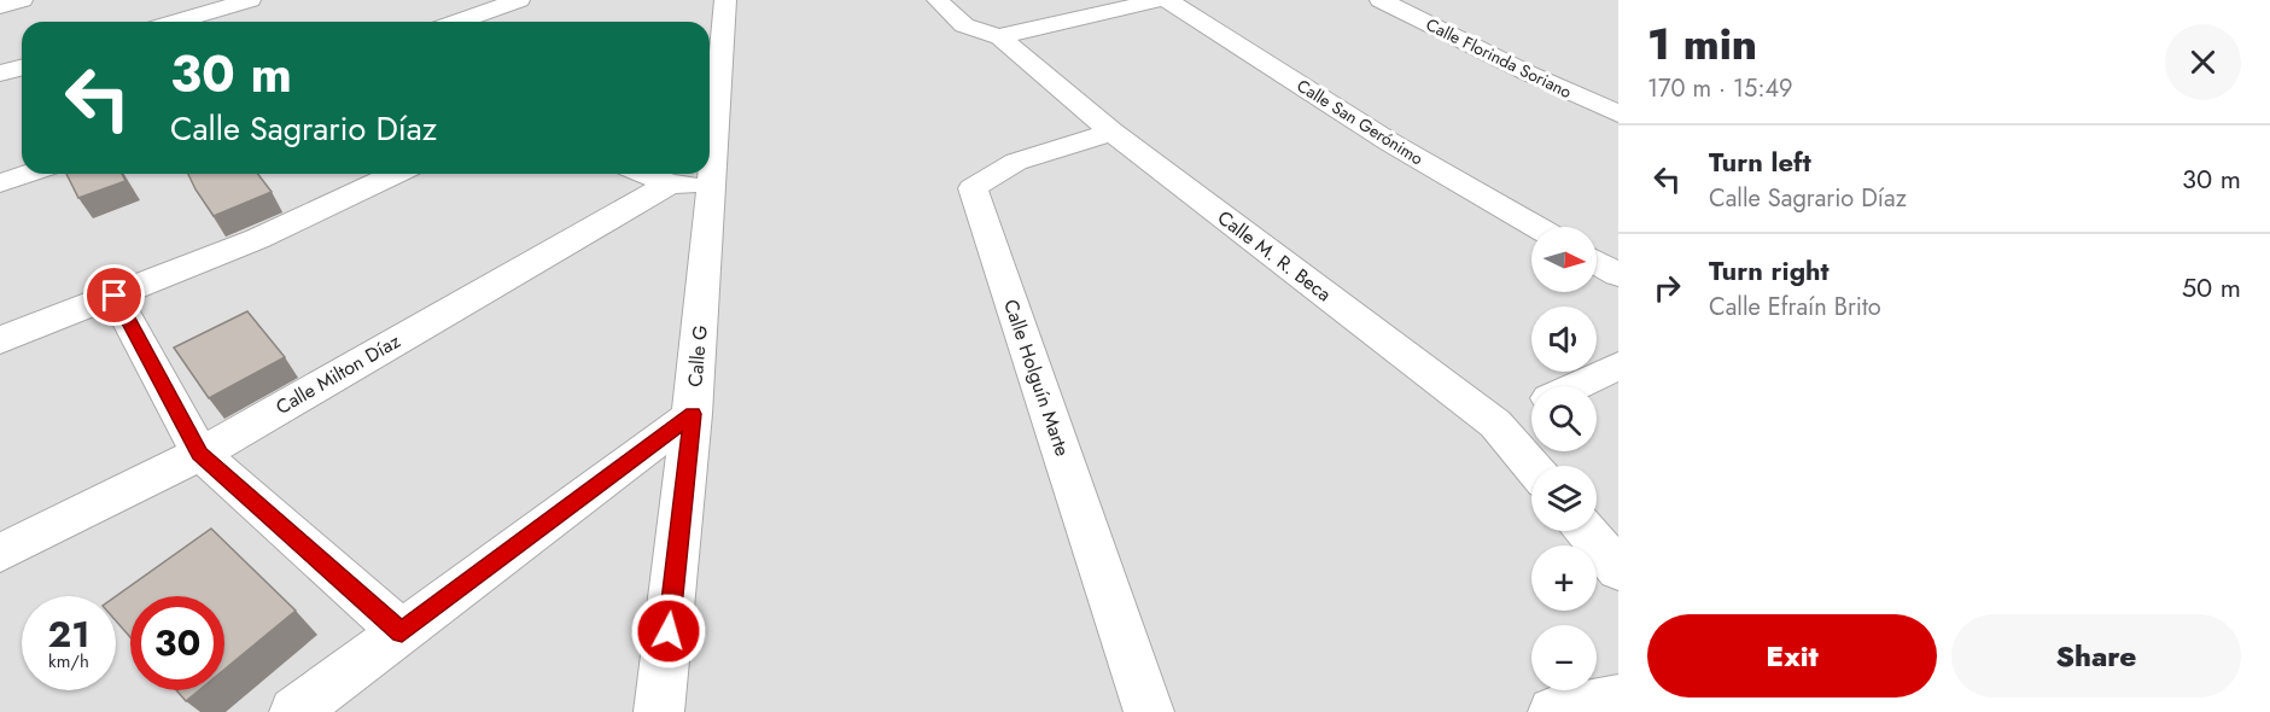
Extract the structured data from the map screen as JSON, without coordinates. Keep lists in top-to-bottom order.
{
  "streets": {
    "street": [
      "Calle Florinda Soriano",
      "Calle San Gerónimo",
      "Calle M. R. Beca",
      "Calle G",
      "Calle Milton Díaz",
      "Calle Holguín Marte"
    ]
  },
  "crossings": [
    ["Calle M. R. Beca", "Calle Holguín Marte"]
  ],
  "north": "right",
  "page": {
    "heading": ["1 min", "170 m · 15:49"],
    "turn": ["30 m", "Calle Sagrario Díaz"],
    "list": [
      {
        "name": "Turn left",
        "note": "Calle Sagrario Díaz",
        "value": "30 m"
      },
      {
        "name": "Turn right",
        "note": "Calle Efraín Brito",
        "value": "50 m"
      }
    ],
    "map_buttons": ["+", "−"],
    "speed": "21 km/h",
    "limit": "30",
    "buttons": ["Exit", "Share"]
  }
}
